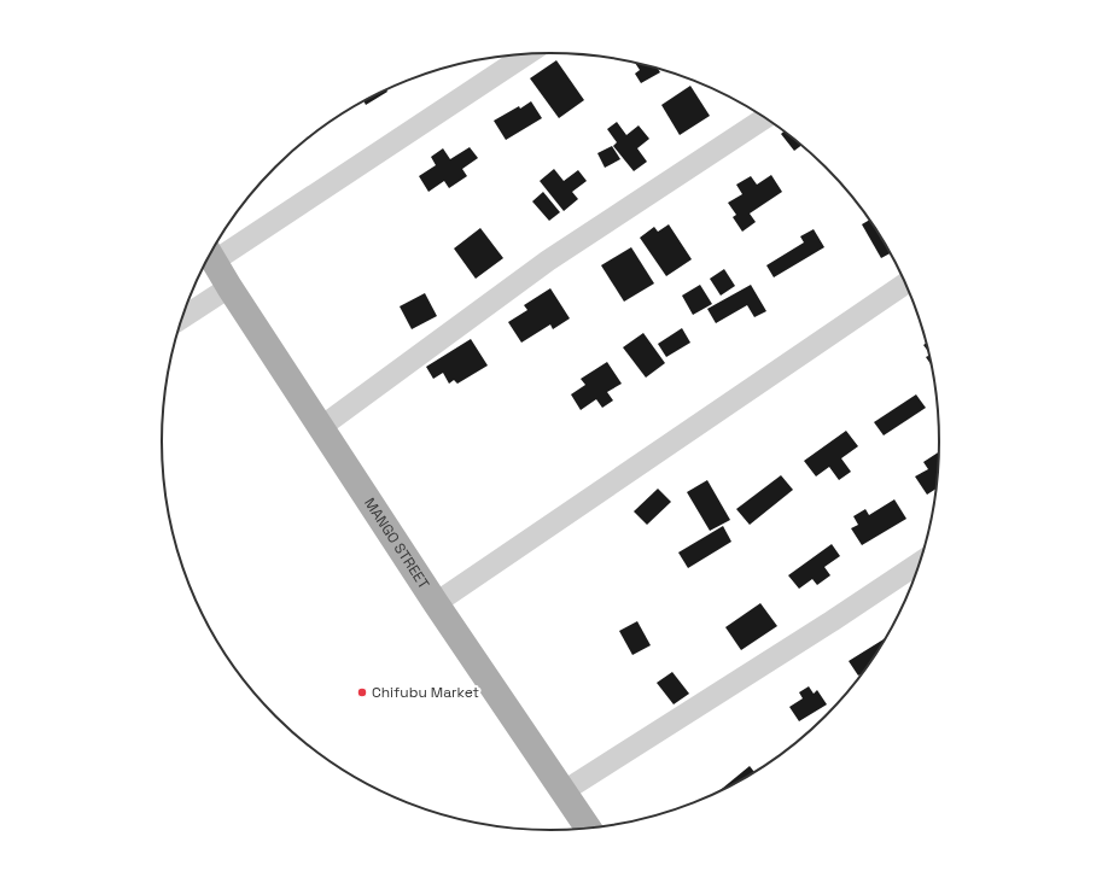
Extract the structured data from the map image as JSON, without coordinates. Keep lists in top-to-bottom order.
{
  "streets": {
    "main road": ["MANGO STREET"]
  },
  "places": ["Chifubu Market"]
}
